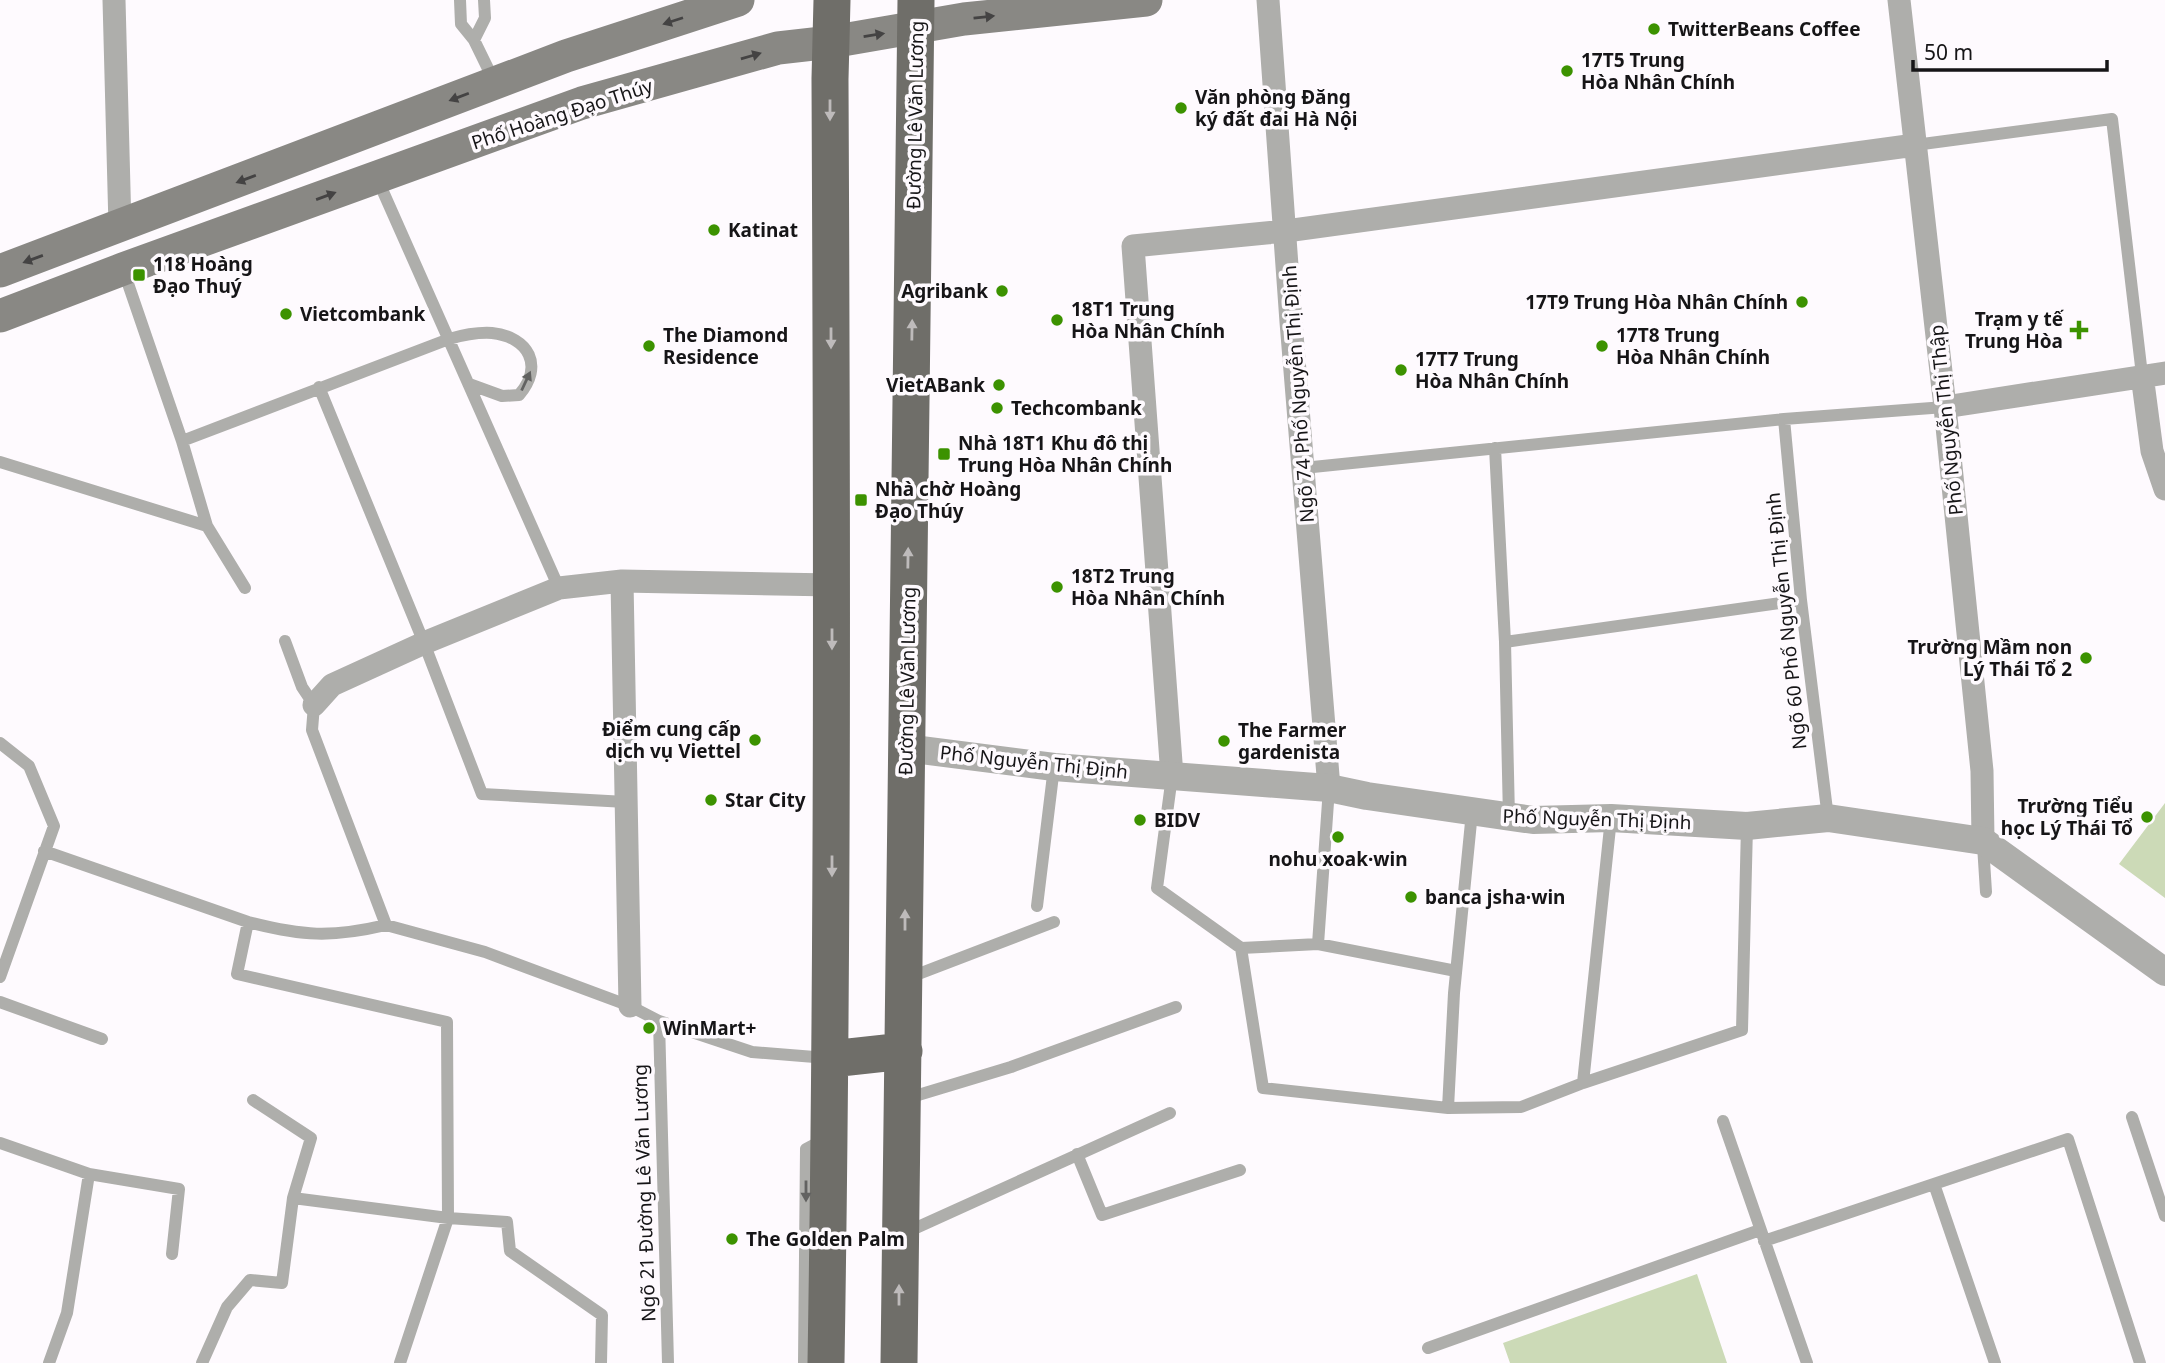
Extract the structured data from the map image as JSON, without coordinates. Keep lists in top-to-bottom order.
{
  "streets": {
    "main road": ["Phố Hoàng Đạo Thúy", "Đường Lê Văn Lương"],
    "street": ["Ngõ 74 Phố Nguyễn Thị Định", "Phố Nguyễn Thị Thập", "Phố Nguyễn Thị Định"],
    "lane": ["Ngõ 60 Phố Nguyễn Thị Định", "Ngõ 21 Đường Lê Văn Lương"]
  },
  "crossings": [
    ["Phố Hoàng Đạo Thúy", "Đường Lê Văn Lương"],
    ["Đường Lê Văn Lương", "Phố Nguyễn Thị Định"],
    ["Ngõ 74 Phố Nguyễn Thị Định", "Phố Nguyễn Thị Định"],
    ["Phố Nguyễn Thị Thập", "Phố Nguyễn Thị Định"],
    ["Ngõ 60 Phố Nguyễn Thị Định", "Phố Nguyễn Thị Định"]
  ],
  "places": {
    "other": [
      "TwitterBeans Coffee",
      "17T5 Trung Hòa Nhân Chính",
      "Văn phòng Đăng ký đất đai Hà Nội",
      "Katinat",
      "Agribank",
      "17T9 Trung Hòa Nhân Chính",
      "Vietcombank",
      "18T1 Trung Hòa Nhân Chính",
      "The Diamond Residence",
      "17T8 Trung Hòa Nhân Chính",
      "17T7 Trung Hòa Nhân Chính",
      "VietABank",
      "Techcombank",
      "18T2 Trung Hòa Nhân Chính",
      "Trường Mầm non Lý Thái Tổ 2",
      "Điểm cung cấp dịch vụ Viettel",
      "The Farmer gardenista",
      "Star City",
      "Trường Tiểu học Lý Thái Tổ",
      "BIDV",
      "nohu xoak·win",
      "banca jsha·win",
      "WinMart+",
      "The Golden Palm"
    ],
    "transit": ["118 Hoàng Đạo Thuý", "Nhà 18T1 Khu đô thị Trung Hòa Nhân Chính", "Nhà chờ Hoàng Đạo Thúy"],
    "health": ["Trạm y tế Trung Hòa"]
  },
  "scale_bar": "50 m"
}
